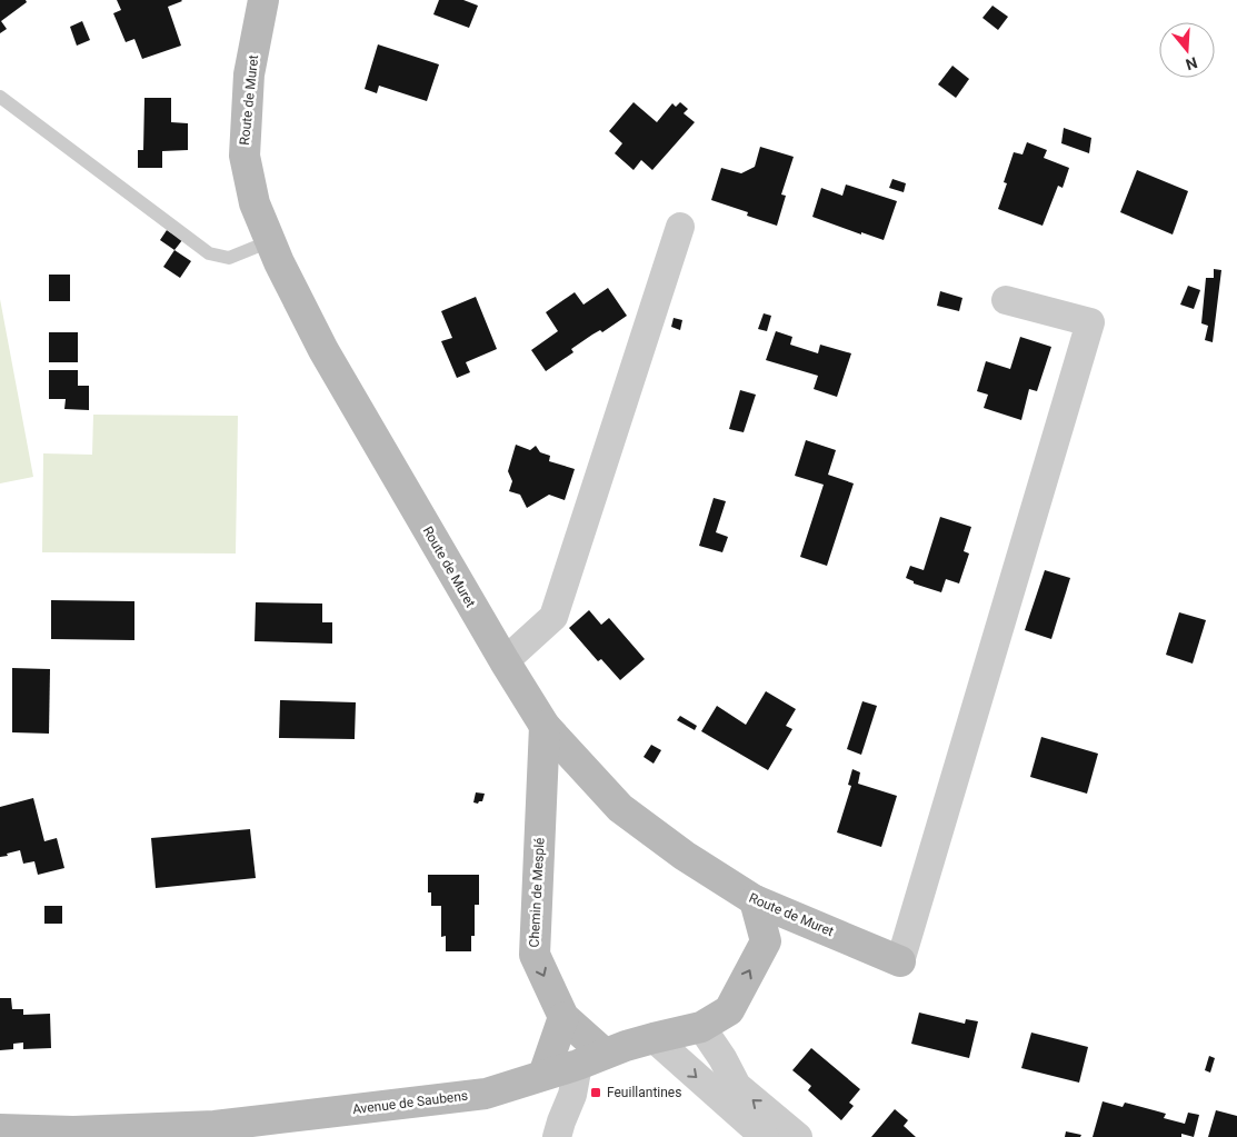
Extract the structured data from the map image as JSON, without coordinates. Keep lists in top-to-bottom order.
{
  "streets": {
    "street": ["Route de Muret", "Chemin de Mesplé", "Avenue de Saubens"]
  },
  "crossings": [
    ["Route de Muret", "Chemin de Mesplé"],
    ["Chemin de Mesplé", "Avenue de Saubens"]
  ],
  "one_way": ["Chemin de Mesplé"],
  "places": {
    "transit": ["Feuillantines"]
  },
  "north": "bottom"
}
